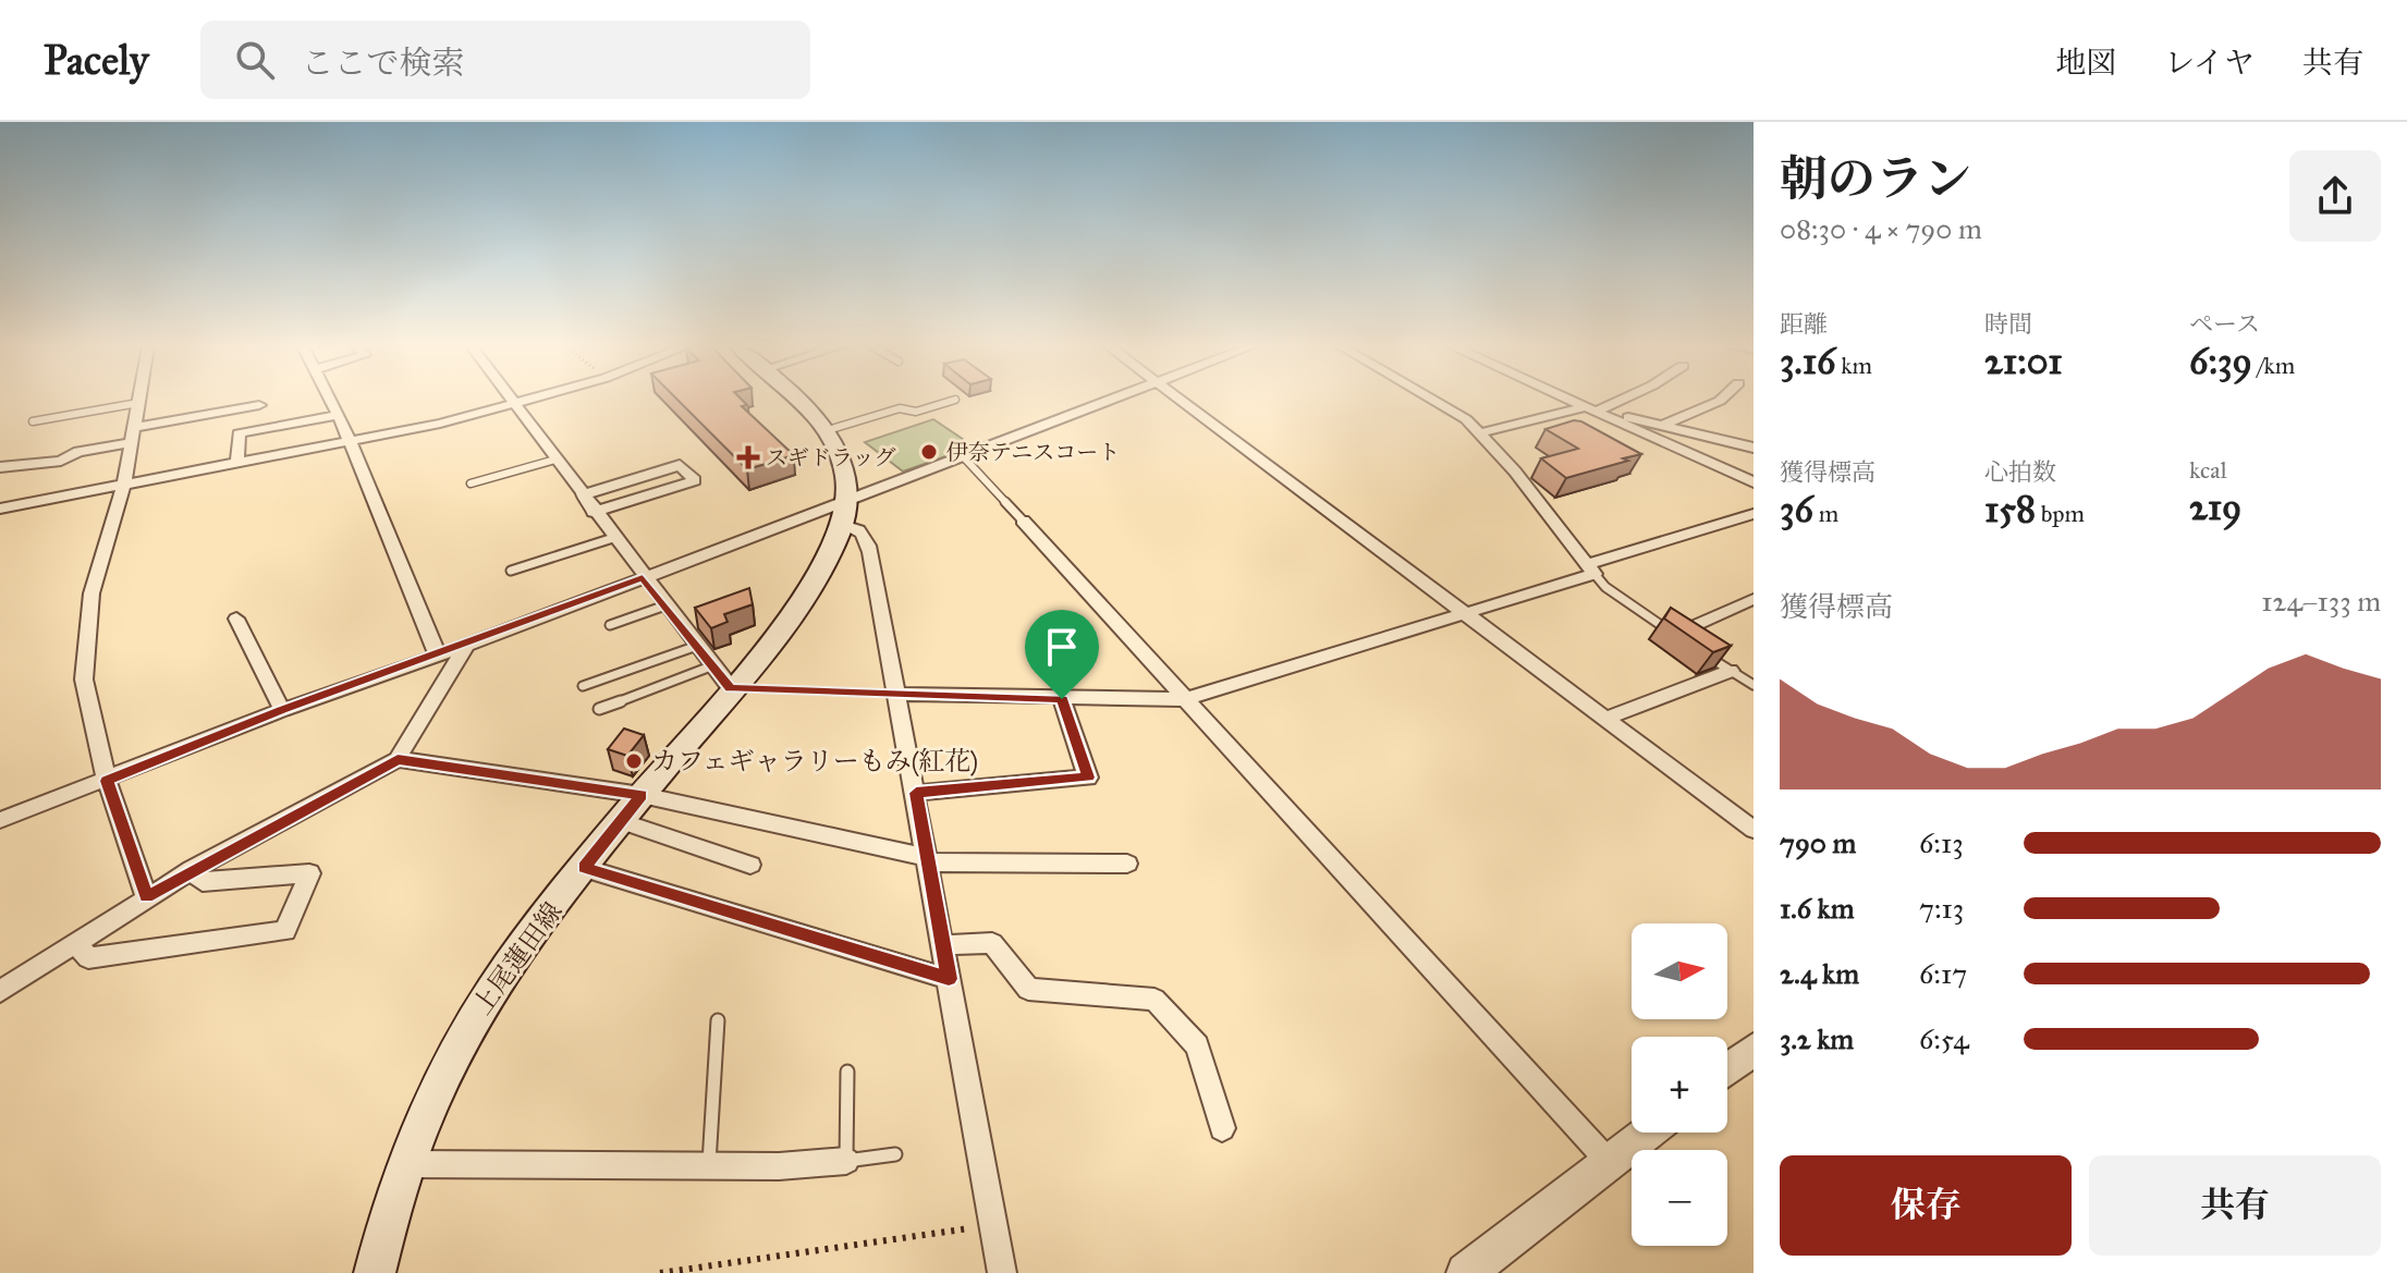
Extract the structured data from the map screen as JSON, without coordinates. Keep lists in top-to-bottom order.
{
  "streets": {
    "main road": ["上尾蓮田線"]
  },
  "places": {
    "other": ["伊奈テニスコート", "カフェギャラリーもみ(紅花)"],
    "health": ["スギドラッグ"]
  },
  "north": "right",
  "page": {
    "header": "Pacely",
    "search": "ここで検索",
    "nav": ["地図", "レイヤ", "共有"],
    "heading": ["朝のラン", "08:30 · 4 × 790 m"],
    "stats": [
      ["距離", "3.16 km"],
      ["時間", "21:01"],
      ["ペース", "6:39 /km"],
      ["獲得標高", "36 m"],
      ["心拍数", "158 bpm"],
      ["kcal", "219"]
    ],
    "chart": ["獲得標高", "124–133 m"],
    "list": [
      {
        "name": "790 m",
        "note": "6:13"
      },
      {
        "name": "1.6 km",
        "note": "7:13"
      },
      {
        "name": "2.4 km",
        "note": "6:17"
      },
      {
        "name": "3.2 km",
        "note": "6:54"
      }
    ],
    "map_buttons": ["+", "−"],
    "buttons": ["保存", "共有"]
  }
}
